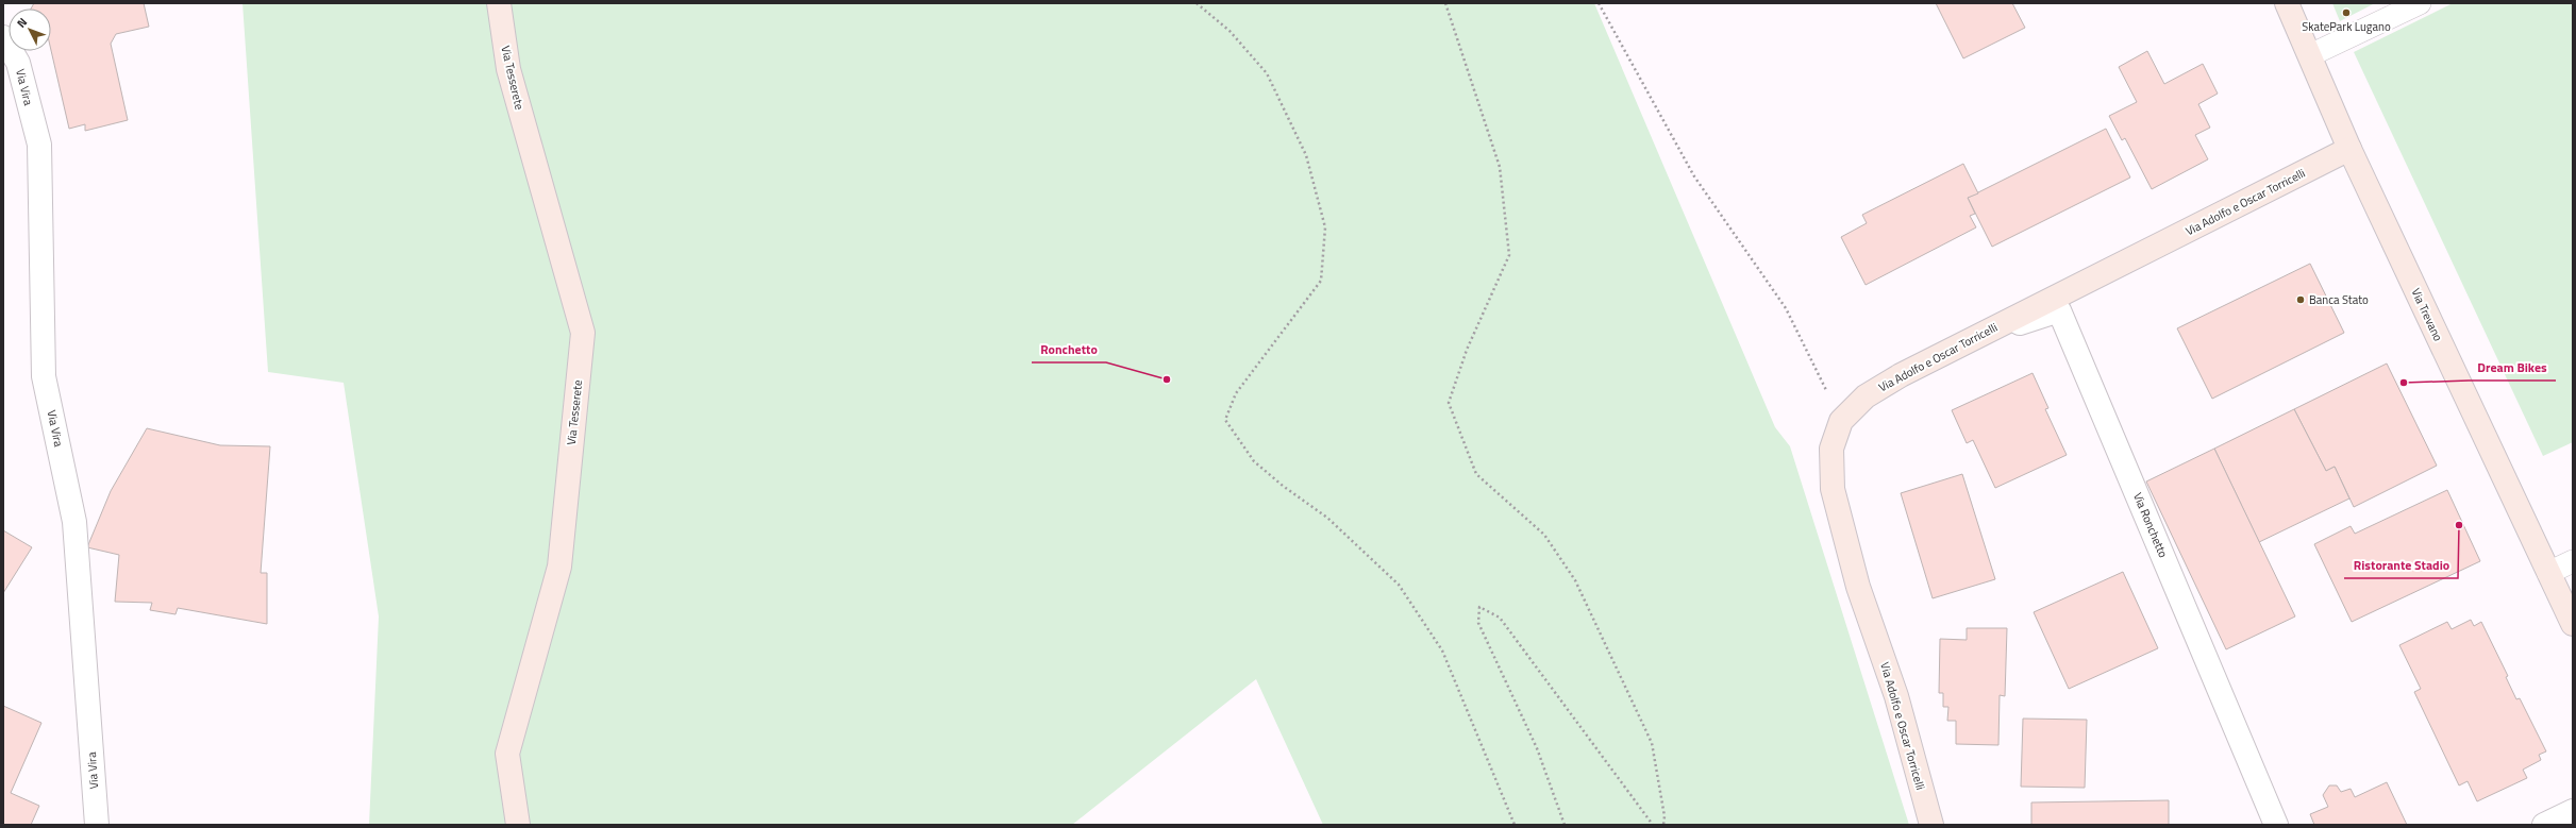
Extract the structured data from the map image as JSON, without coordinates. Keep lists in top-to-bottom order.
{
  "streets": {
    "main road": ["Via Tesserete", "Via Adolfo e Oscar Torricelli", "Via Trevano"],
    "street": ["Via Vira", "Via Ronchetto"]
  },
  "crossings": [
    ["Via Adolfo e Oscar Torricelli", "Via Trevano"],
    ["Via Adolfo e Oscar Torricelli", "Via Ronchetto"]
  ],
  "places": [
    "SkatePark Lugano",
    "Banca Stato",
    "Ronchetto",
    "Dream Bikes",
    "Ristorante Stadio"
  ],
  "north": "top left"
}
